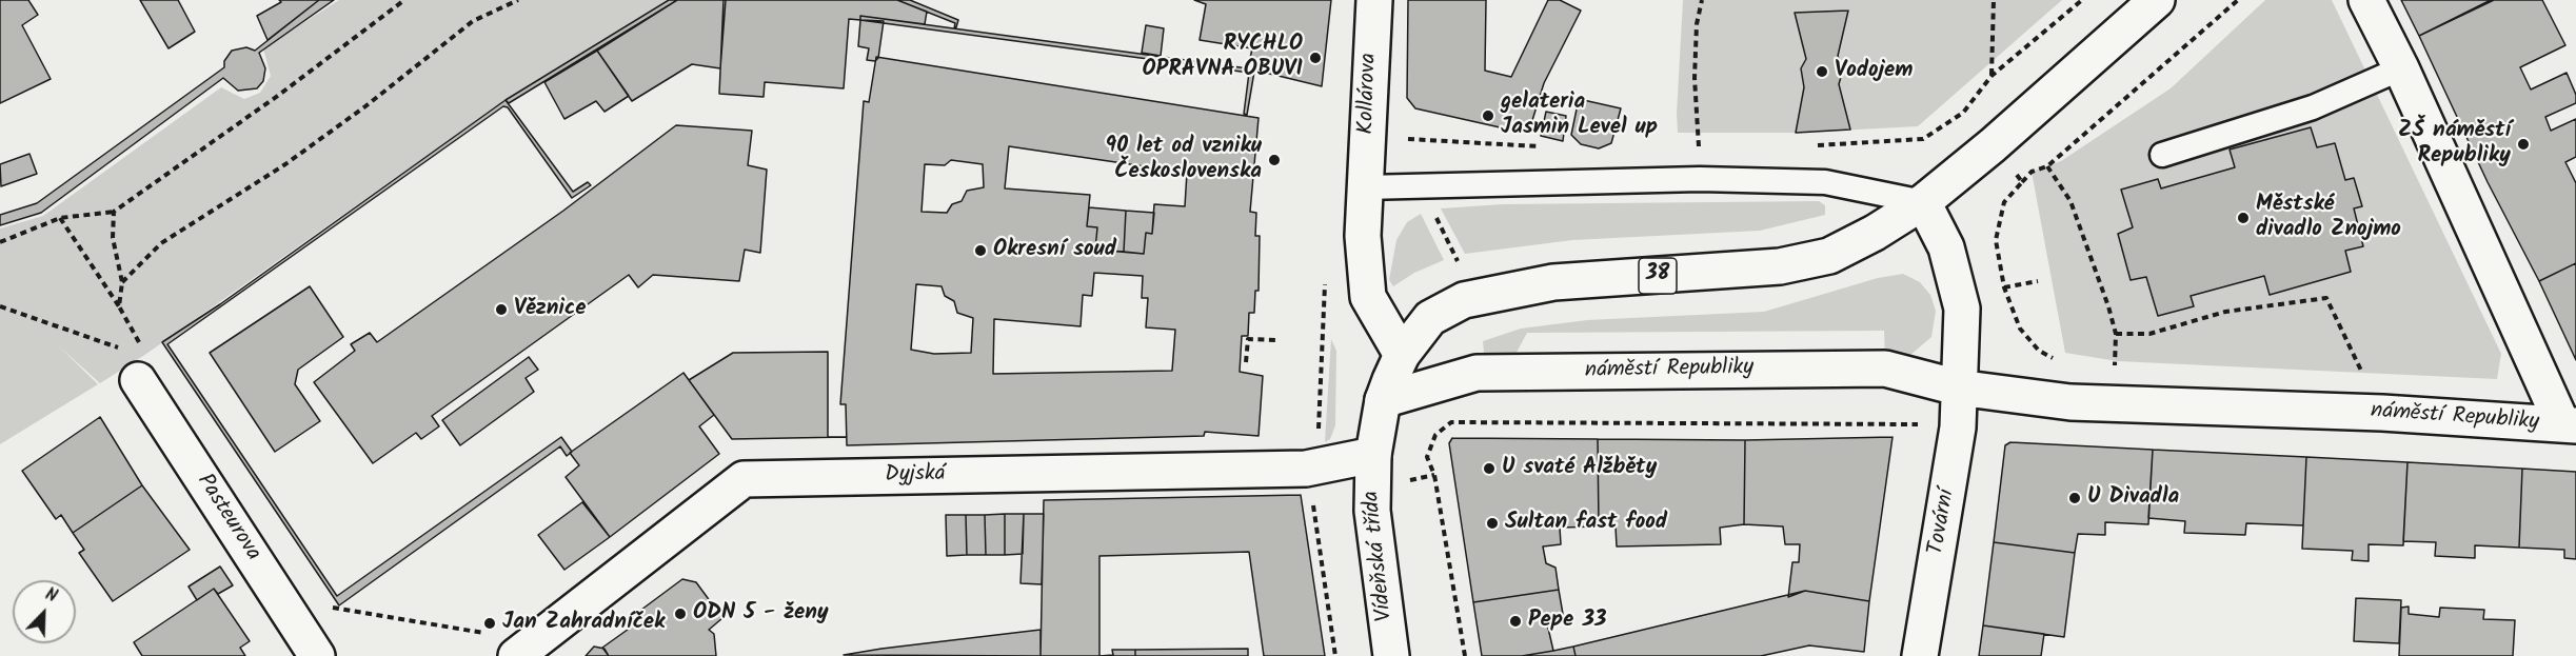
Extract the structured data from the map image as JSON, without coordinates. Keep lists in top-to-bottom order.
{
  "streets": {
    "street": [
      "Kollárova",
      "38",
      "náměstí Republiky",
      "Dyjská",
      "Pasteurova",
      "Tovární",
      "Vídeňská třída"
    ]
  },
  "crossings": [
    ["38", "náměstí Republiky"],
    ["38", "Dyjská"],
    ["38", "Vídeňská třída"],
    ["náměstí Republiky", "Tovární"],
    ["Dyjská", "Vídeňská třída"]
  ],
  "places": [
    "RYCHLO OPRAVNA OBUVI",
    "Vodojem",
    "gelateria Jasmin Level up",
    "ZŠ náměstí Republiky",
    "90 let od vzniku Československa",
    "Městské divadlo Znojmo",
    "Okresní soud",
    "Věznice",
    "U svaté Alžběty",
    "U Divadla",
    "Sultan fast food",
    "ODN 5 - ženy",
    "Pepe 33",
    "Jan Zahradníček"
  ],
  "north": "top right"
}
